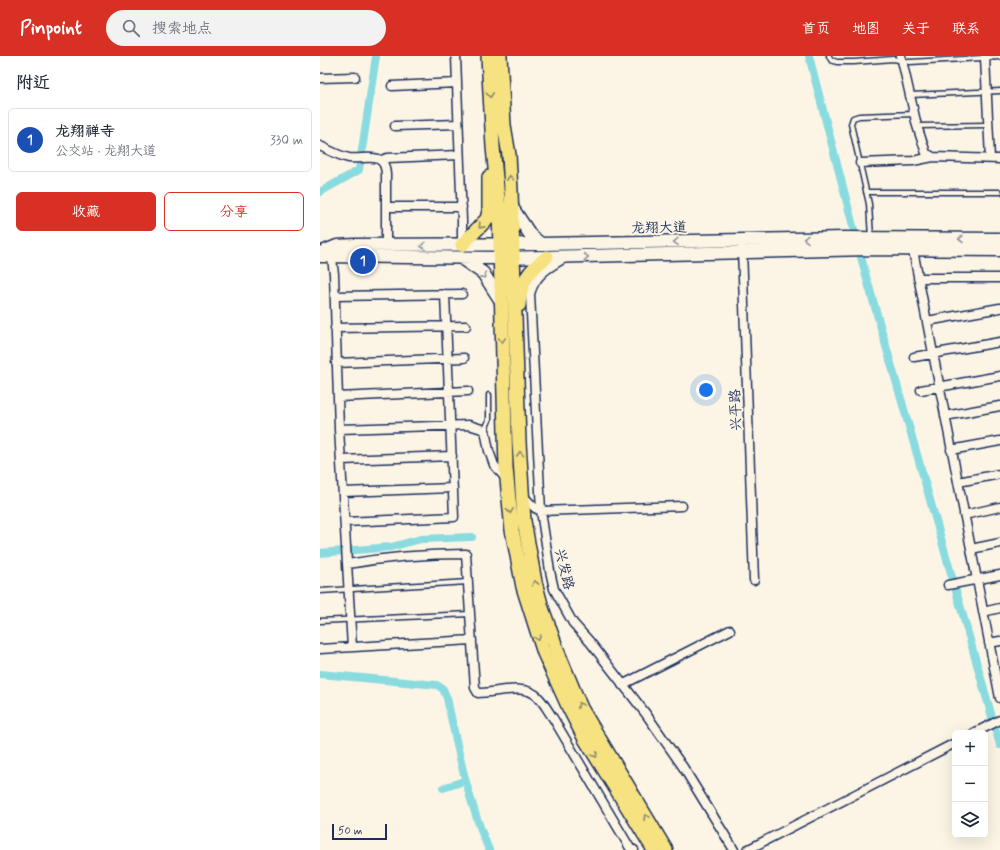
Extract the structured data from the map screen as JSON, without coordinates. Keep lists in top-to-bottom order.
{
  "streets": {
    "main road": ["龙翔大道"],
    "street": ["兴平路", "兴发路"]
  },
  "crossings": [
    ["龙翔大道", "兴平路"],
    ["龙翔大道", "兴发路"]
  ],
  "scale_bar": "50 m",
  "page": {
    "header": "Pinpoint",
    "search": "搜索地点",
    "nav": [
      "首页",
      "地图",
      "关于",
      "联系"
    ],
    "heading": "附近",
    "list": [
      {
        "mark": "1",
        "name": "龙翔禅寺",
        "note": "公交站 · 龙翔大道",
        "value": "330 m"
      }
    ],
    "buttons": ["收藏", "分享"],
    "pins": "1",
    "map_buttons": ["+", "−"],
    "scale": "50 m"
  }
}
